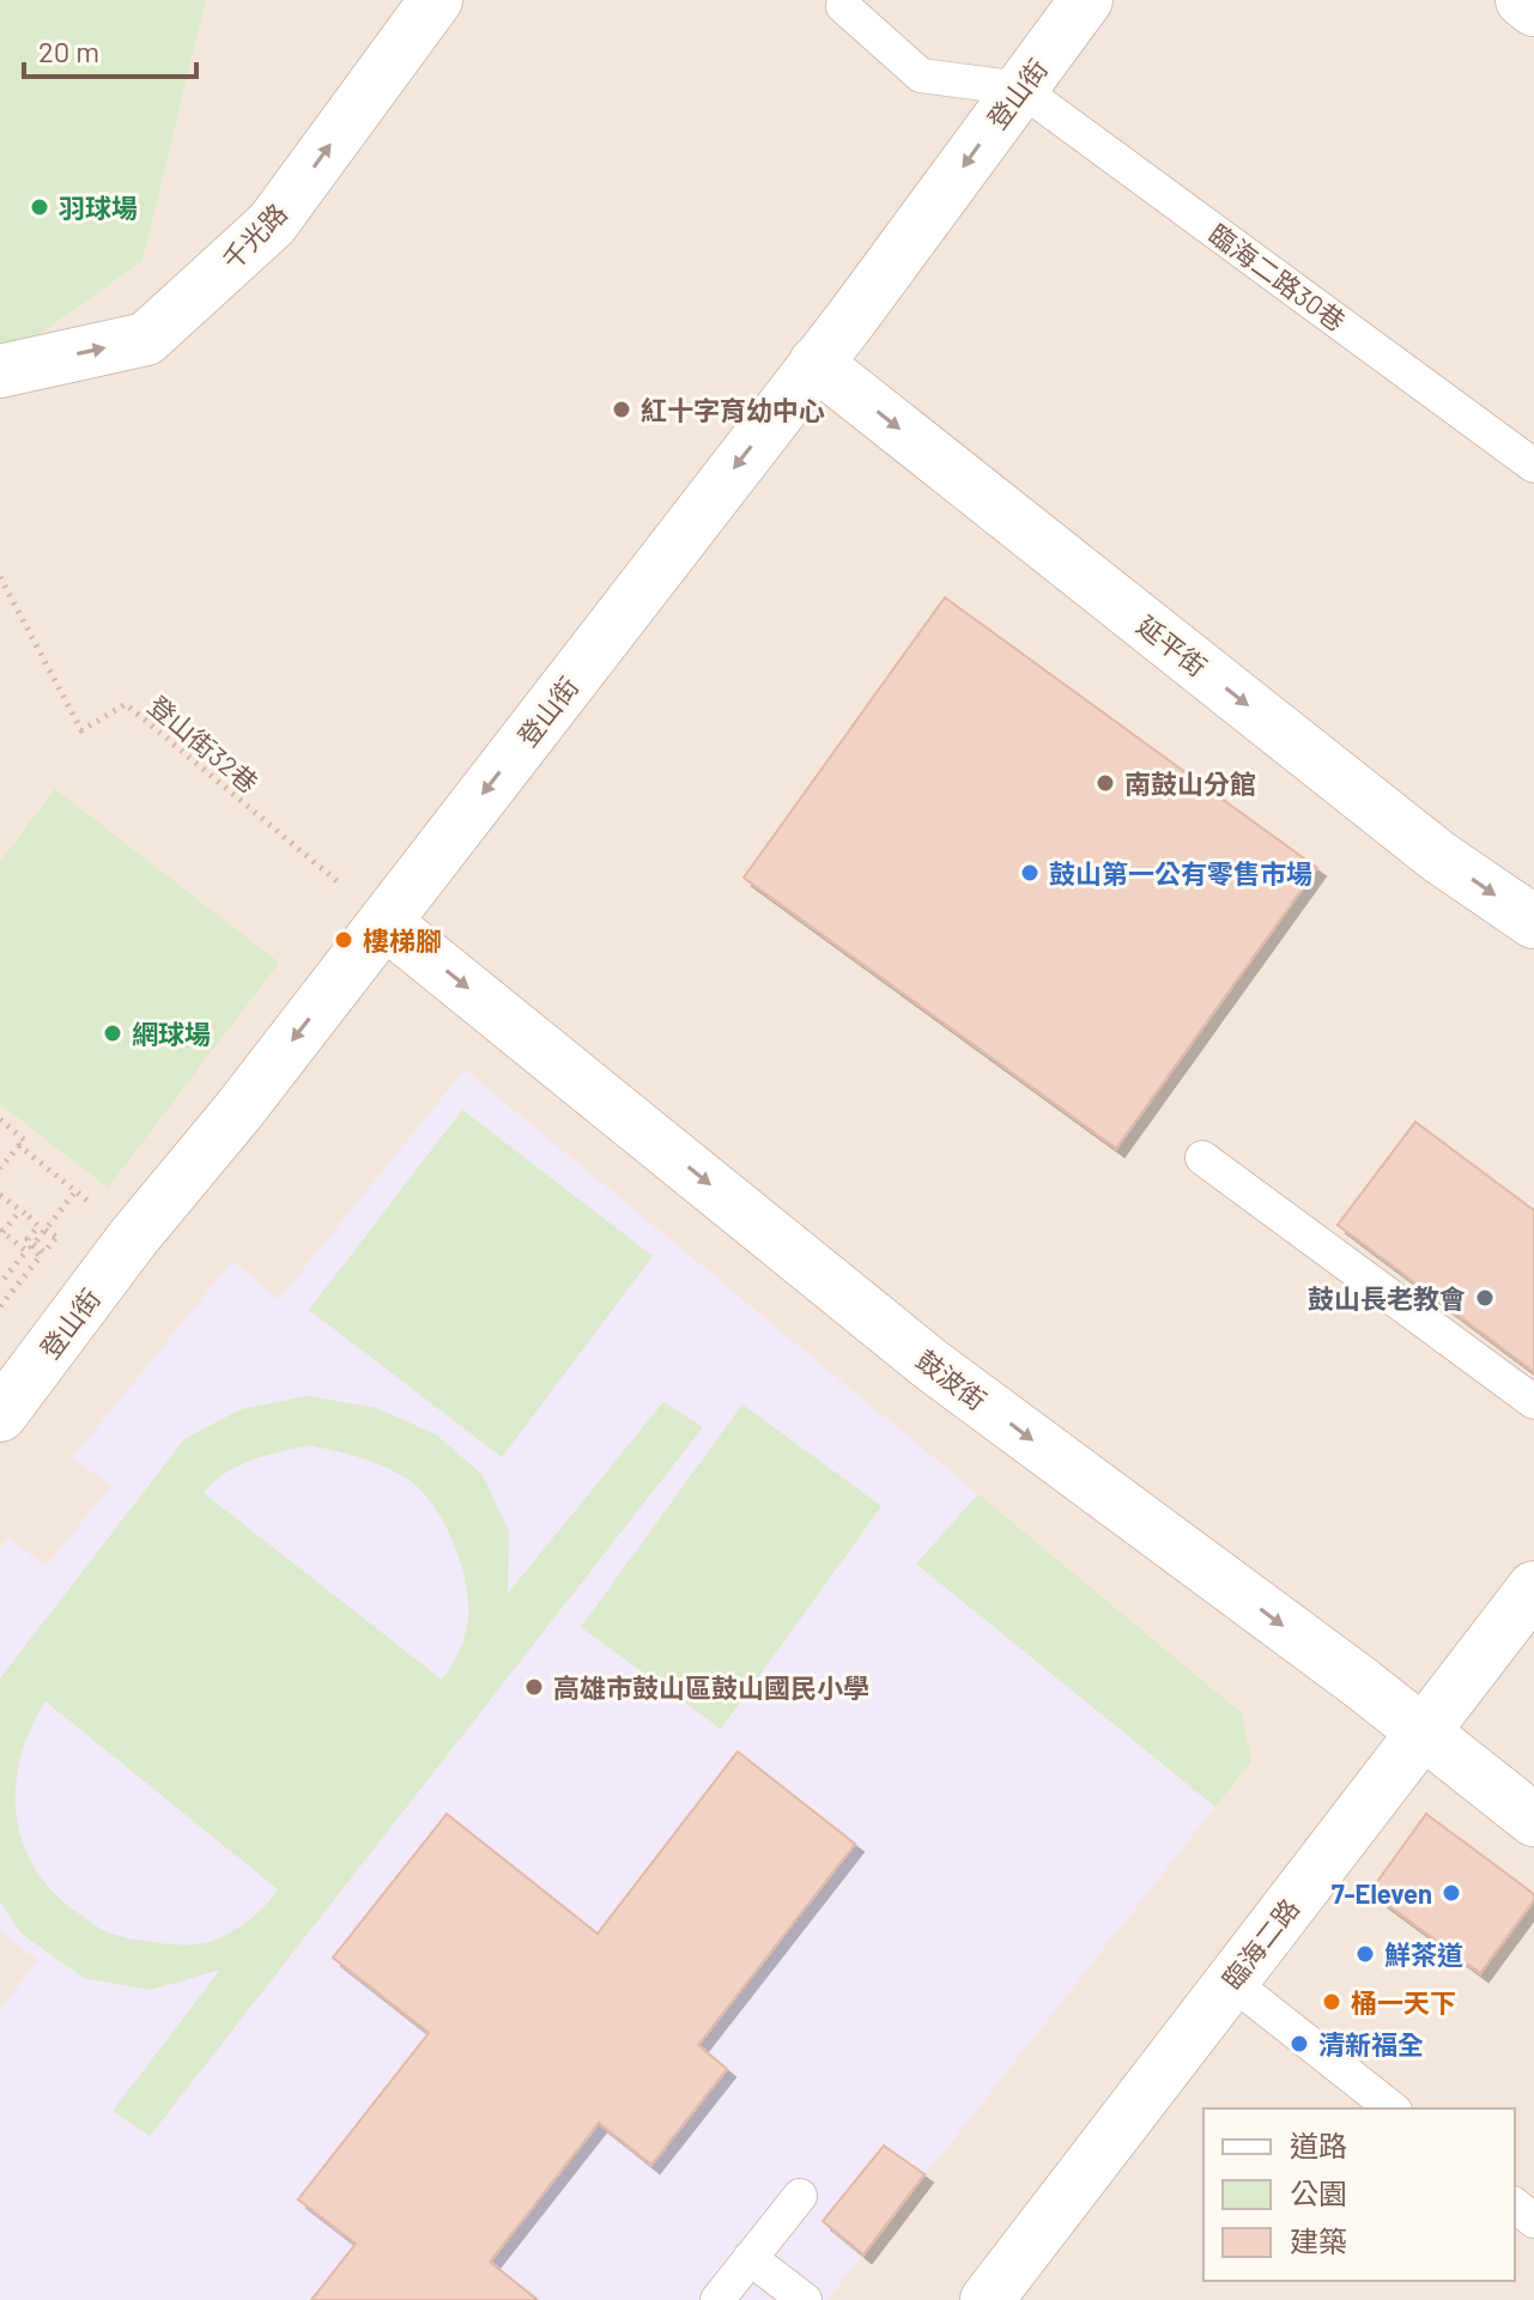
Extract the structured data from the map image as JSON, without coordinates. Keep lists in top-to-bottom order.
{
  "streets": {
    "street": [
      "登山街",
      "千光路",
      "延平街",
      "鼓波街",
      "臨海二路"
    ],
    "lane": ["臨海二路30巷"],
    "path": ["登山街32巷"]
  },
  "crossings": [
    ["登山街", "臨海二路30巷"],
    ["登山街", "延平街"],
    ["登山街", "登山街32巷"],
    ["登山街", "鼓波街"],
    ["登山街32巷", "鼓波街"],
    ["鼓波街", "臨海二路"]
  ],
  "one_way": [
    "登山街",
    "千光路",
    "延平街",
    "鼓波街"
  ],
  "places": [
    "羽球場",
    "紅十字育幼中心",
    "南鼓山分館",
    "鼓山第一公有零售市場",
    "樓梯腳",
    "網球場",
    "鼓山長老教會",
    "高雄市鼓山區鼓山國民小學",
    "7-Eleven",
    "鮮茶道",
    "桶一天下",
    "清新福全"
  ],
  "legend": ["道路", "公園", "建築"],
  "scale_bar": "20 m"
}
